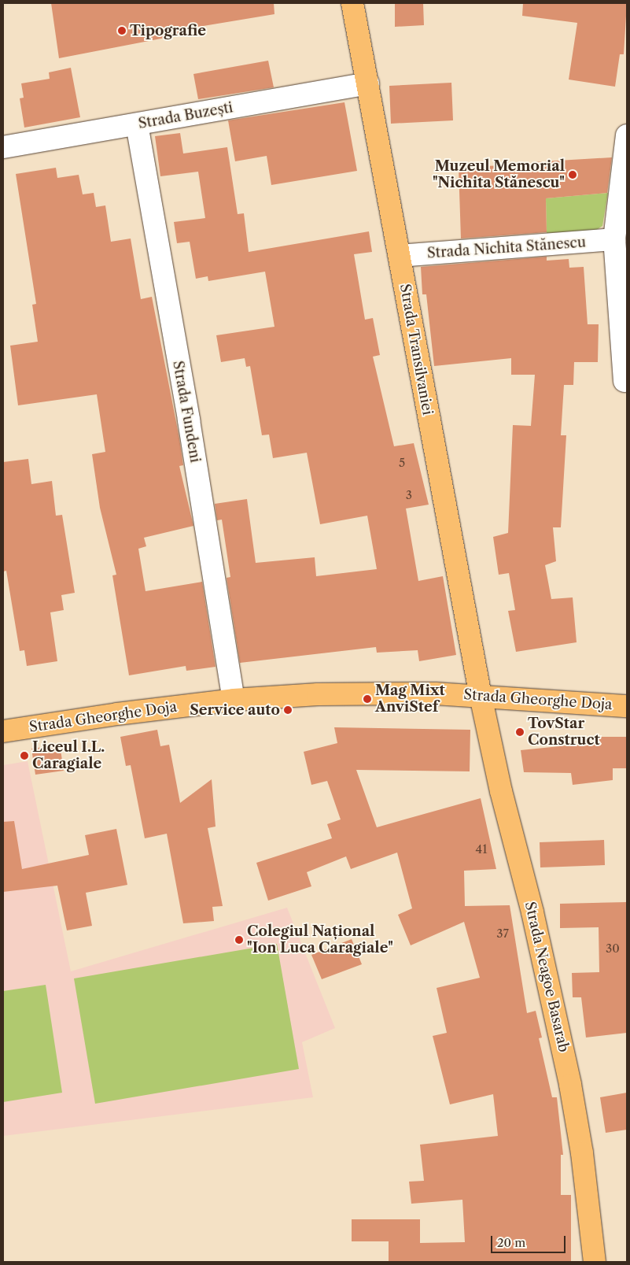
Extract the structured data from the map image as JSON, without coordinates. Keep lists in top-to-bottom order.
{
  "streets": {
    "main road": ["Strada Transilvaniei", "Strada Gheorghe Doja", "Strada Neagoe Basarab"],
    "street": ["Strada Buzești", "Strada Nichita Stănescu", "Strada Fundeni"]
  },
  "crossings": [
    ["Strada Buzești", "Strada Transilvaniei"],
    ["Strada Buzești", "Strada Fundeni"],
    ["Strada Nichita Stănescu", "Strada Transilvaniei"],
    ["Strada Transilvaniei", "Strada Gheorghe Doja"],
    ["Strada Transilvaniei", "Strada Neagoe Basarab"],
    ["Strada Fundeni", "Strada Gheorghe Doja"],
    ["Strada Gheorghe Doja", "Strada Neagoe Basarab"]
  ],
  "places": [
    "Tipografie",
    "Muzeul Memorial \"Nichita Stănescu\"",
    "Mag Mixt AnviStef",
    "Service auto",
    "TovStar Construct",
    "Liceul I.L. Caragiale",
    "Colegiul Național \"Ion Luca Caragiale\""
  ],
  "house_numbers": [
    "5",
    "3",
    "41",
    "37",
    "30"
  ],
  "scale_bar": "20 m"
}
